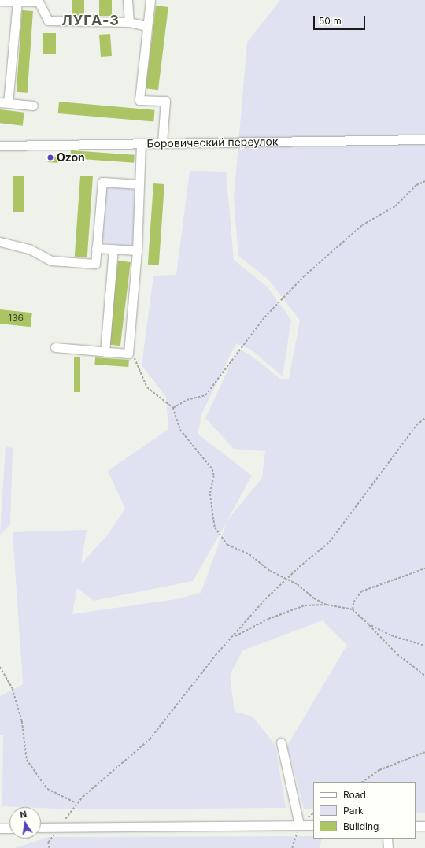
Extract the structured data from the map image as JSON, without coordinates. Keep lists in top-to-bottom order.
{
  "streets": {
    "street": ["Боровический переулок"]
  },
  "districts": ["ЛУГА-3"],
  "places": ["Ozon"],
  "house_numbers": ["136"],
  "legend": ["Road", "Park", "Building"],
  "scale_bar": "50 m",
  "north": "top"
}
